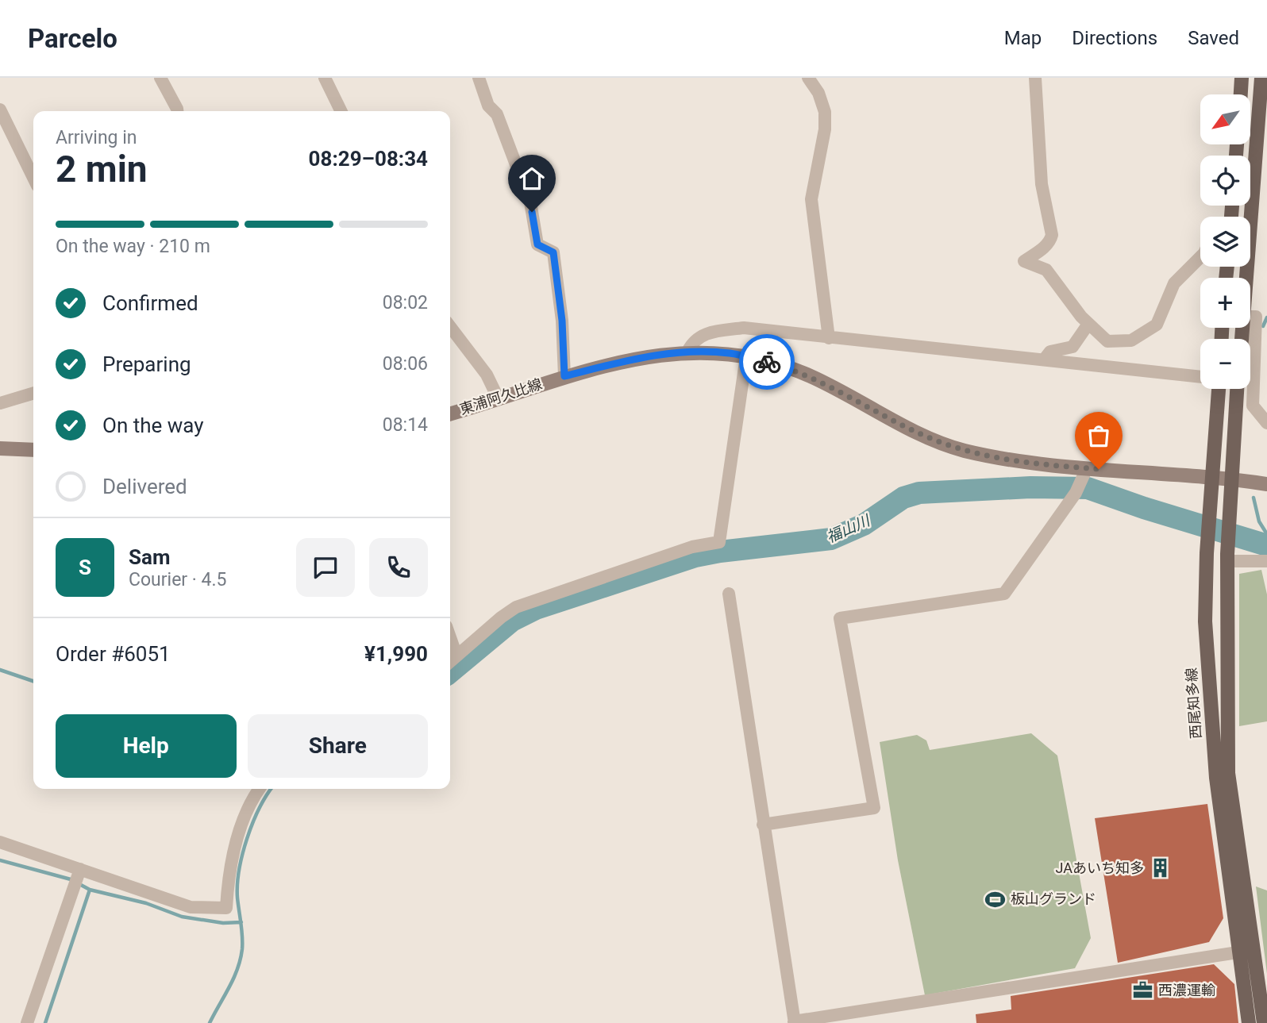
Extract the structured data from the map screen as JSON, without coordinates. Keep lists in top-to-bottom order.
{
  "streets": {
    "main road": ["東浦阿久比線", "西尾知多線"]
  },
  "crossings": [
    ["東浦阿久比線", "西尾知多線"]
  ],
  "water": ["福山川"],
  "places": {
    "building": ["JAあいち知多"],
    "sports": ["板山グランド"],
    "office": ["西濃運輸"]
  },
  "north": "bottom left",
  "page": {
    "header": "Parcelo",
    "nav": ["Map", "Directions", "Saved"],
    "map_buttons": ["+", "−"],
    "heading": ["2 min", "Arriving in", "08:29–08:34"],
    "panel": [
      "Sam",
      "Courier · 4.5",
      "Order #6051",
      "¥1,990"
    ],
    "bar": "On the way · 210 m",
    "list": [
      ["Confirmed", "08:02"],
      ["Preparing", "08:06"],
      ["On the way", "08:14"],
      "Delivered"
    ],
    "round": "S",
    "buttons": ["Help", "Share"]
  }
}
